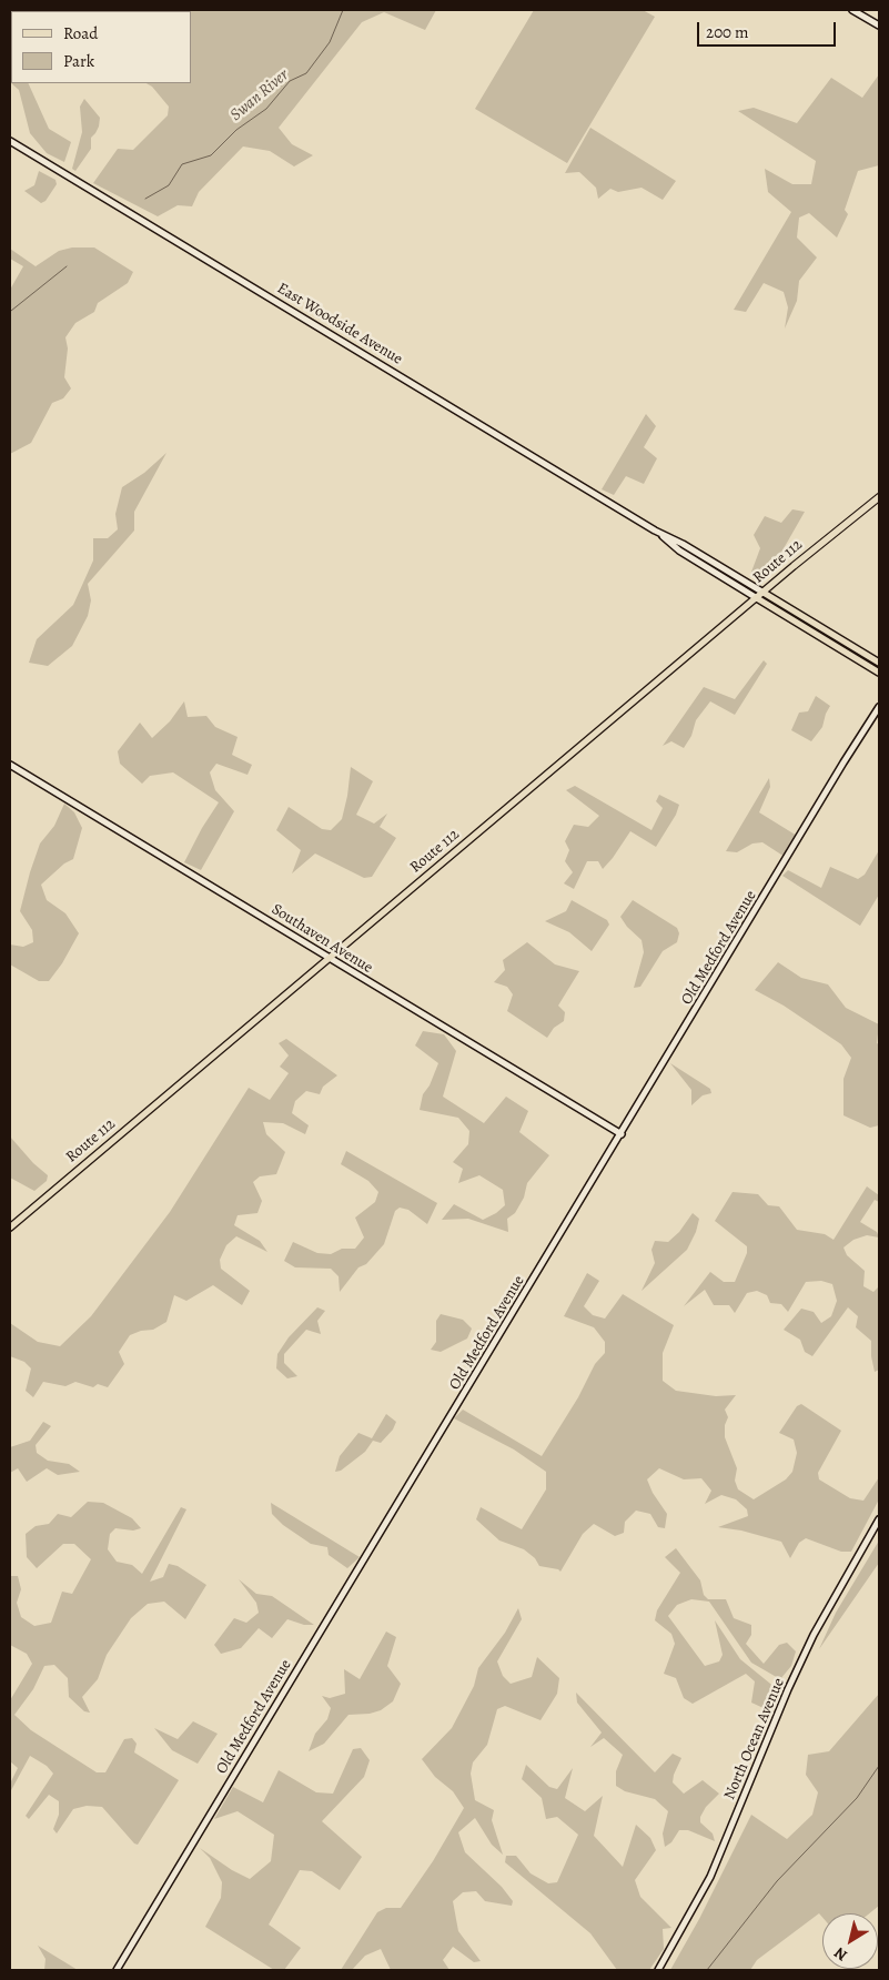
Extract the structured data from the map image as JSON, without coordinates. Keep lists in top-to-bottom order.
{
  "streets": {
    "main road": ["East Woodside Avenue", "Route 112"],
    "street": ["Southaven Avenue", "Old Medford Avenue", "North Ocean Avenue"]
  },
  "crossings": [
    ["East Woodside Avenue", "Route 112"],
    ["Route 112", "Southaven Avenue"],
    ["Southaven Avenue", "Old Medford Avenue"]
  ],
  "water": ["Swan River"],
  "legend": ["Road", "Park"],
  "scale_bar": "200 m",
  "north": "bottom left"
}
